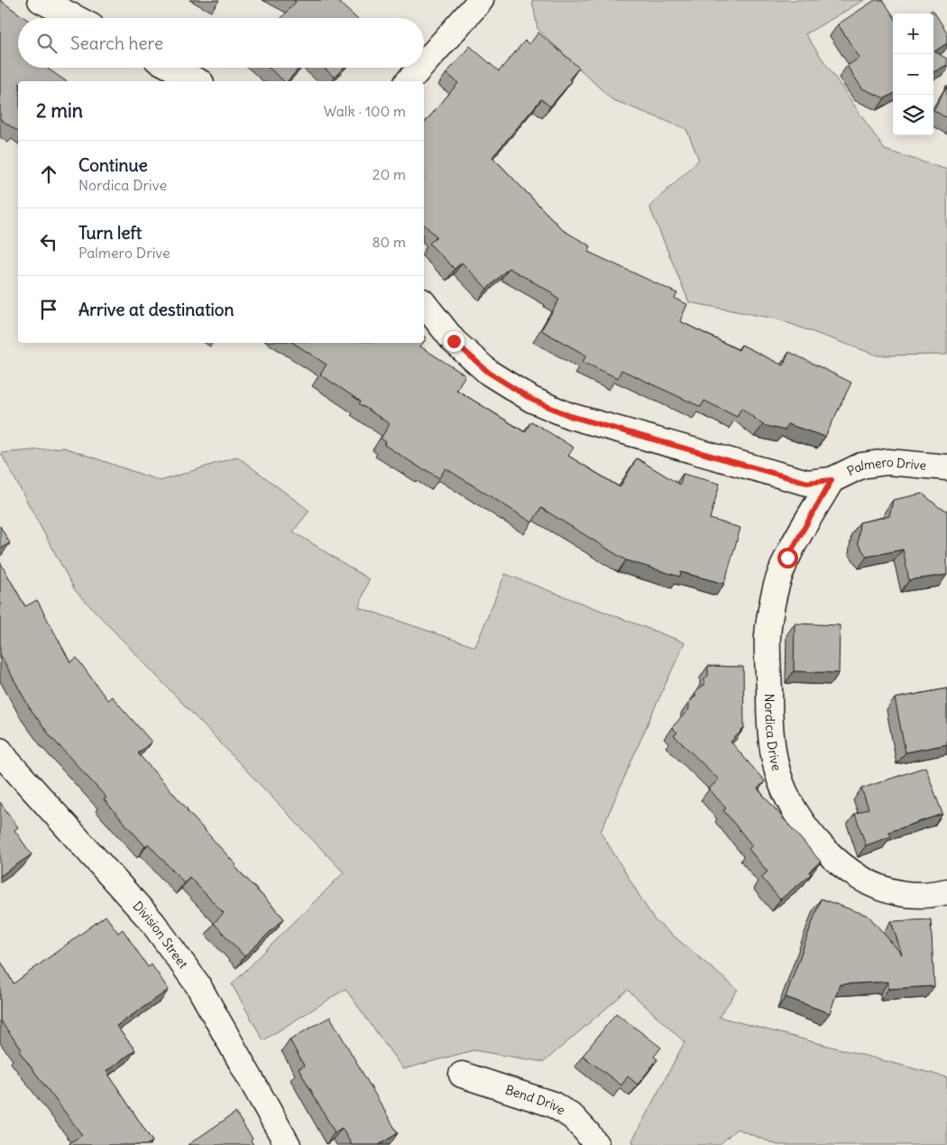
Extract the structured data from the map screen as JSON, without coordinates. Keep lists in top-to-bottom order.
{
  "streets": {
    "street": [
      "Palmero Drive",
      "Nordica Drive",
      "Division Street",
      "Bend Drive"
    ]
  },
  "crossings": [
    ["Palmero Drive", "Nordica Drive"]
  ],
  "page": {
    "map_buttons": ["+", "−"],
    "search": "Search here",
    "heading": ["2 min", "Walk · 100 m"],
    "list": [
      ["Continue", "Nordica Drive", "20 m"],
      ["Turn left", "Palmero Drive", "80 m"],
      "Arrive at destination"
    ]
  }
}
